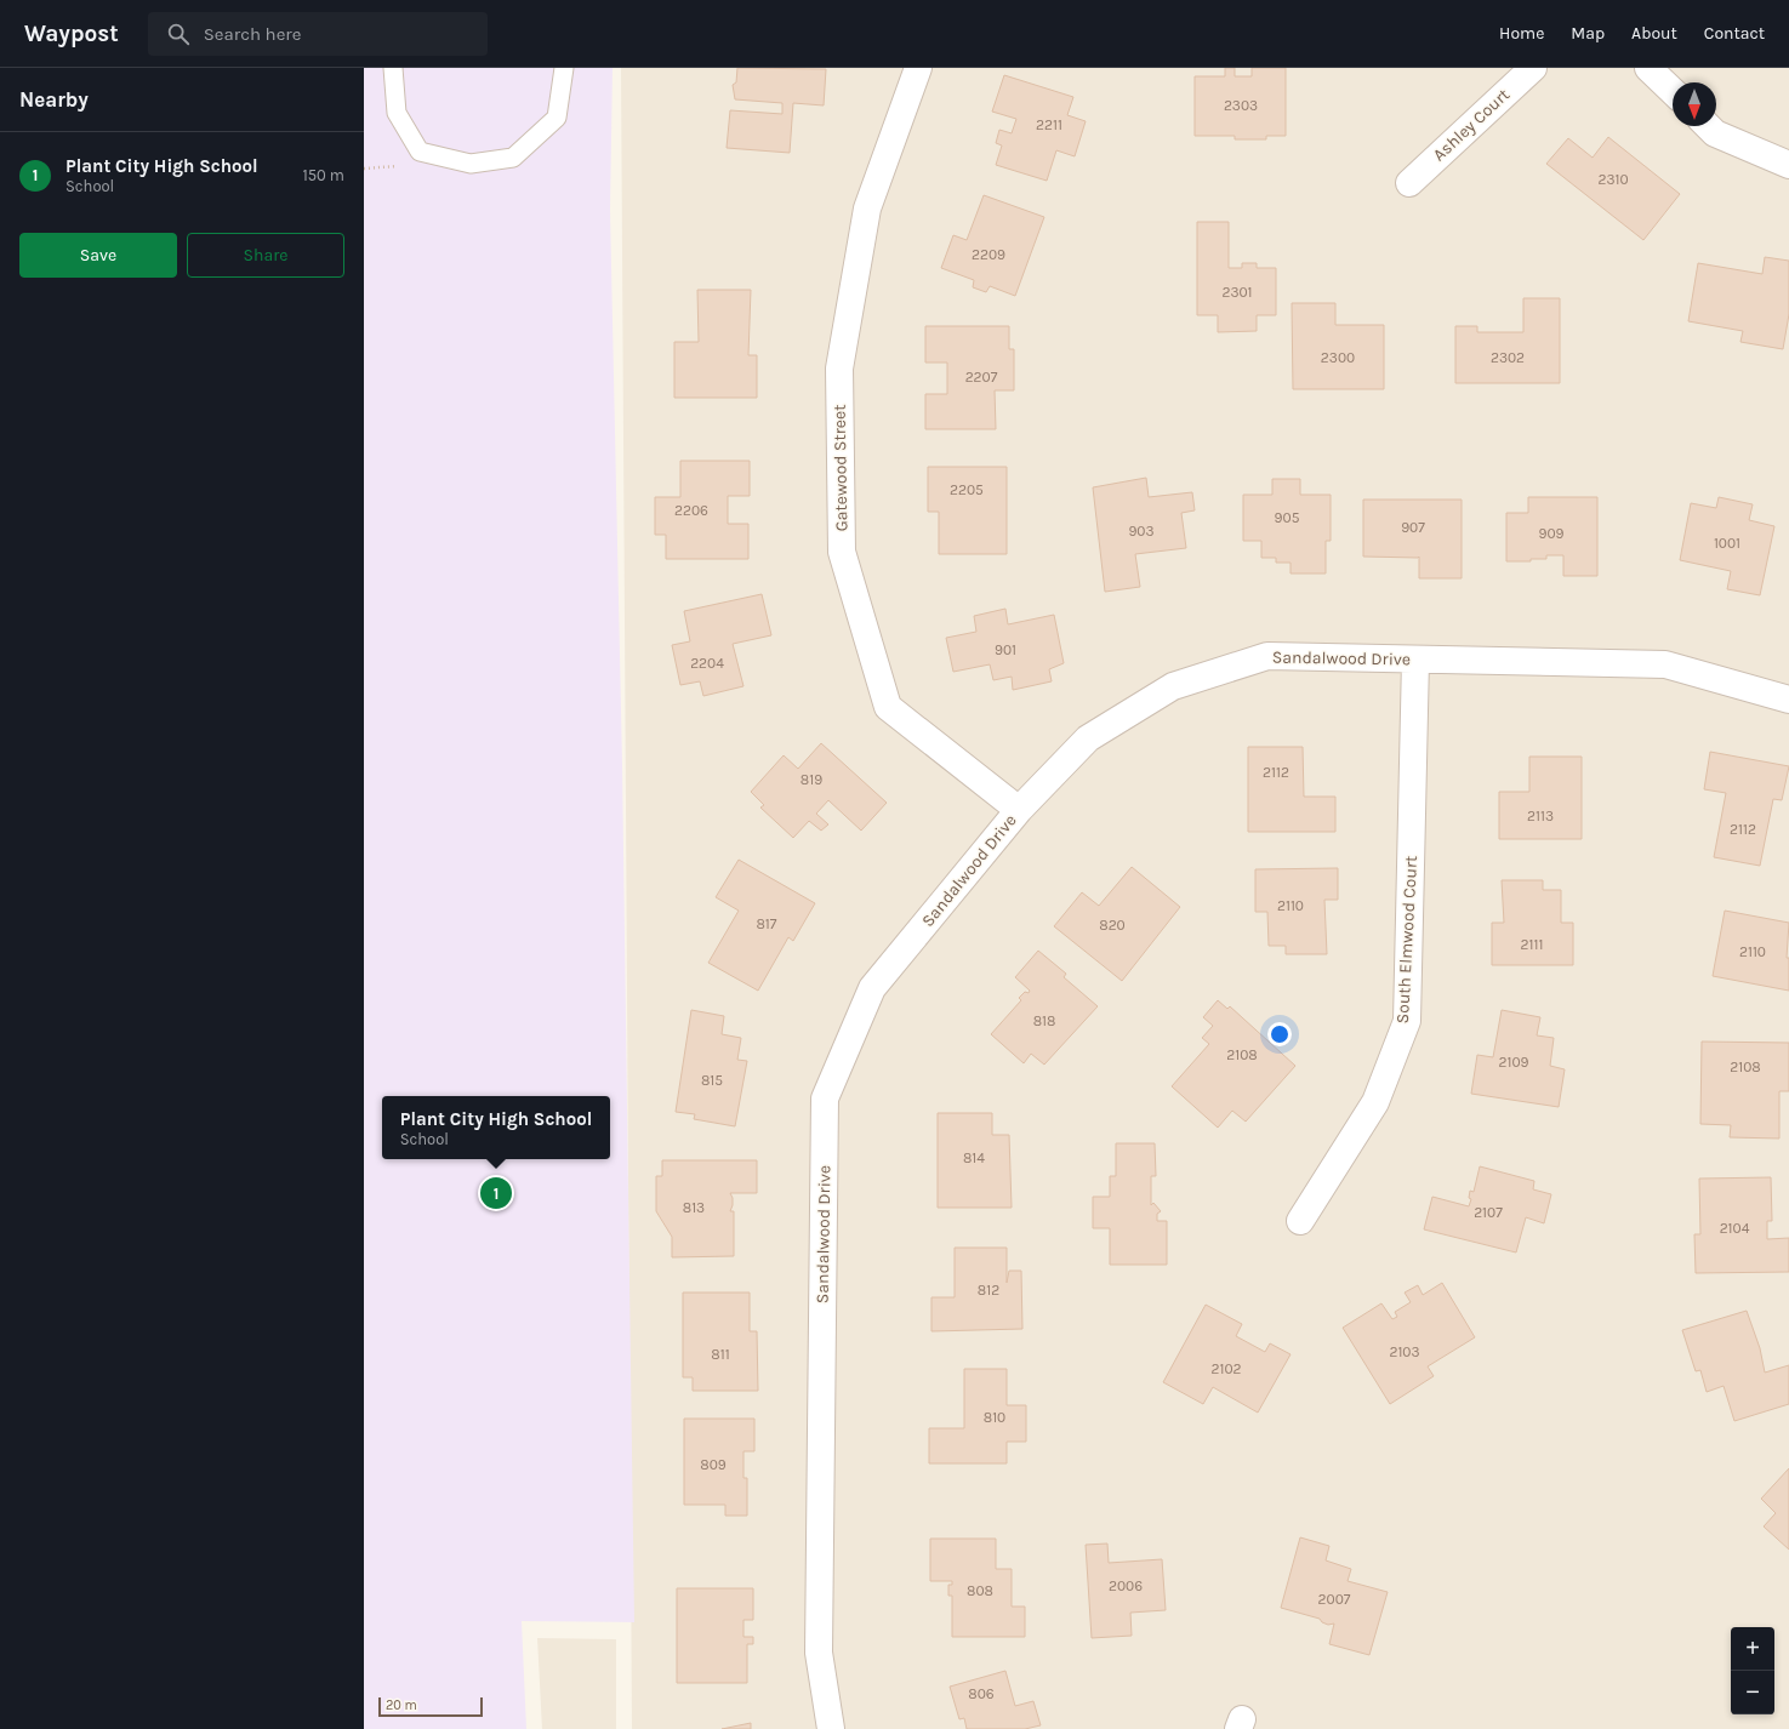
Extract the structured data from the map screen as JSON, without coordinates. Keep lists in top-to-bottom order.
{
  "streets": {
    "street": [
      "Ashley Court",
      "Gatewood Street",
      "Sandalwood Drive",
      "South Elmwood Court"
    ]
  },
  "crossings": [
    ["Gatewood Street", "Sandalwood Drive"],
    ["Sandalwood Drive", "South Elmwood Court"]
  ],
  "house_numbers": [
    "2303",
    "2211",
    "2310",
    "2209",
    "2301",
    "2300",
    "2302",
    "2207",
    "2205",
    "2206",
    "905",
    "907",
    "903",
    "909",
    "1001",
    "901",
    "2204",
    "2112",
    "819",
    "2113",
    "2112",
    "2110",
    "817",
    "820",
    "2111",
    "2110",
    "818",
    "2108",
    "2109",
    "2108",
    "815",
    "814",
    "813",
    "2107",
    "2104",
    "812",
    "2103",
    "811",
    "2102",
    "810",
    "809",
    "2006",
    "808",
    "2007",
    "806"
  ],
  "scale_bar": "20 m",
  "north": "bottom",
  "page": {
    "header": "Waypost",
    "search": "Search here",
    "nav": [
      "Home",
      "Map",
      "About",
      "Contact"
    ],
    "heading": "Nearby",
    "list": [
      {
        "mark": "1",
        "name": "Plant City High School",
        "note": "School",
        "value": "150 m"
      }
    ],
    "buttons": ["Save", "Share"],
    "popup": ["Plant City High School", "School"],
    "pins": "1",
    "map_buttons": ["+", "−"],
    "scale": "20 m"
  }
}
